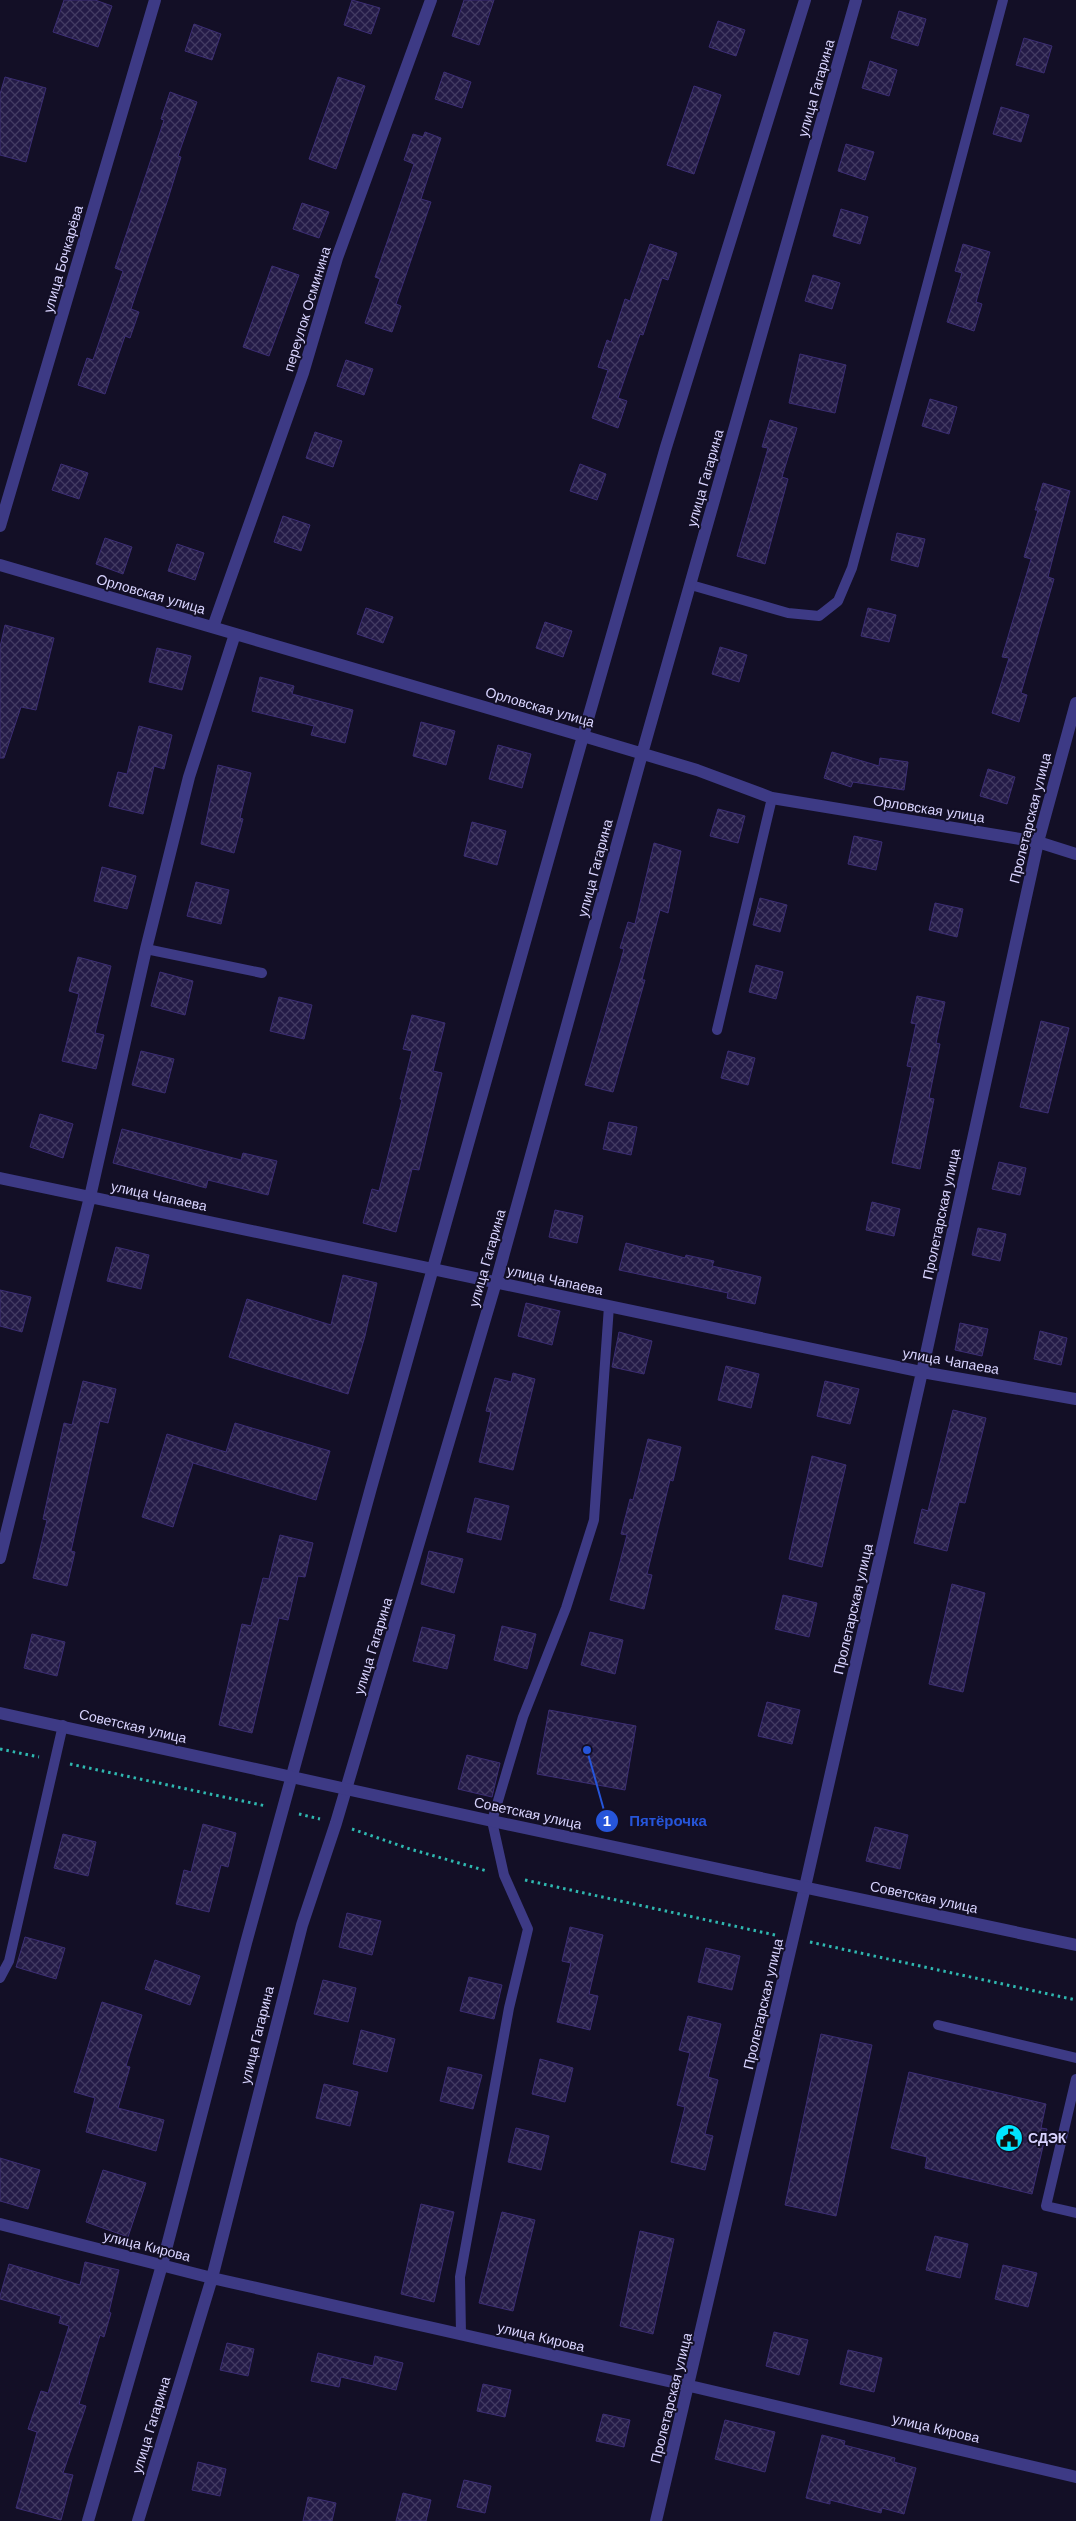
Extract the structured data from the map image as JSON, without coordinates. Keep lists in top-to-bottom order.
{
  "streets": {
    "street": [
      "улица Гагарина",
      "улица Бочкарёва",
      "переулок Осминина",
      "Орловская улица",
      "Пролетарская улица",
      "улица Чапаева",
      "Советская улица",
      "улица Кирова"
    ]
  },
  "crossings": [
    ["улица Гагарина", "Орловская улица"],
    ["улица Гагарина", "улица Чапаева"],
    ["улица Гагарина", "Советская улица"],
    ["улица Гагарина", "улица Кирова"],
    ["переулок Осминина", "Орловская улица"],
    ["Орловская улица", "Пролетарская улица"],
    ["Пролетарская улица", "улица Чапаева"],
    ["Пролетарская улица", "Советская улица"],
    ["Пролетарская улица", "улица Кирова"]
  ],
  "places": {
    "other": ["Пятёрочка"],
    "public building": ["СДЭК"]
  }
}
